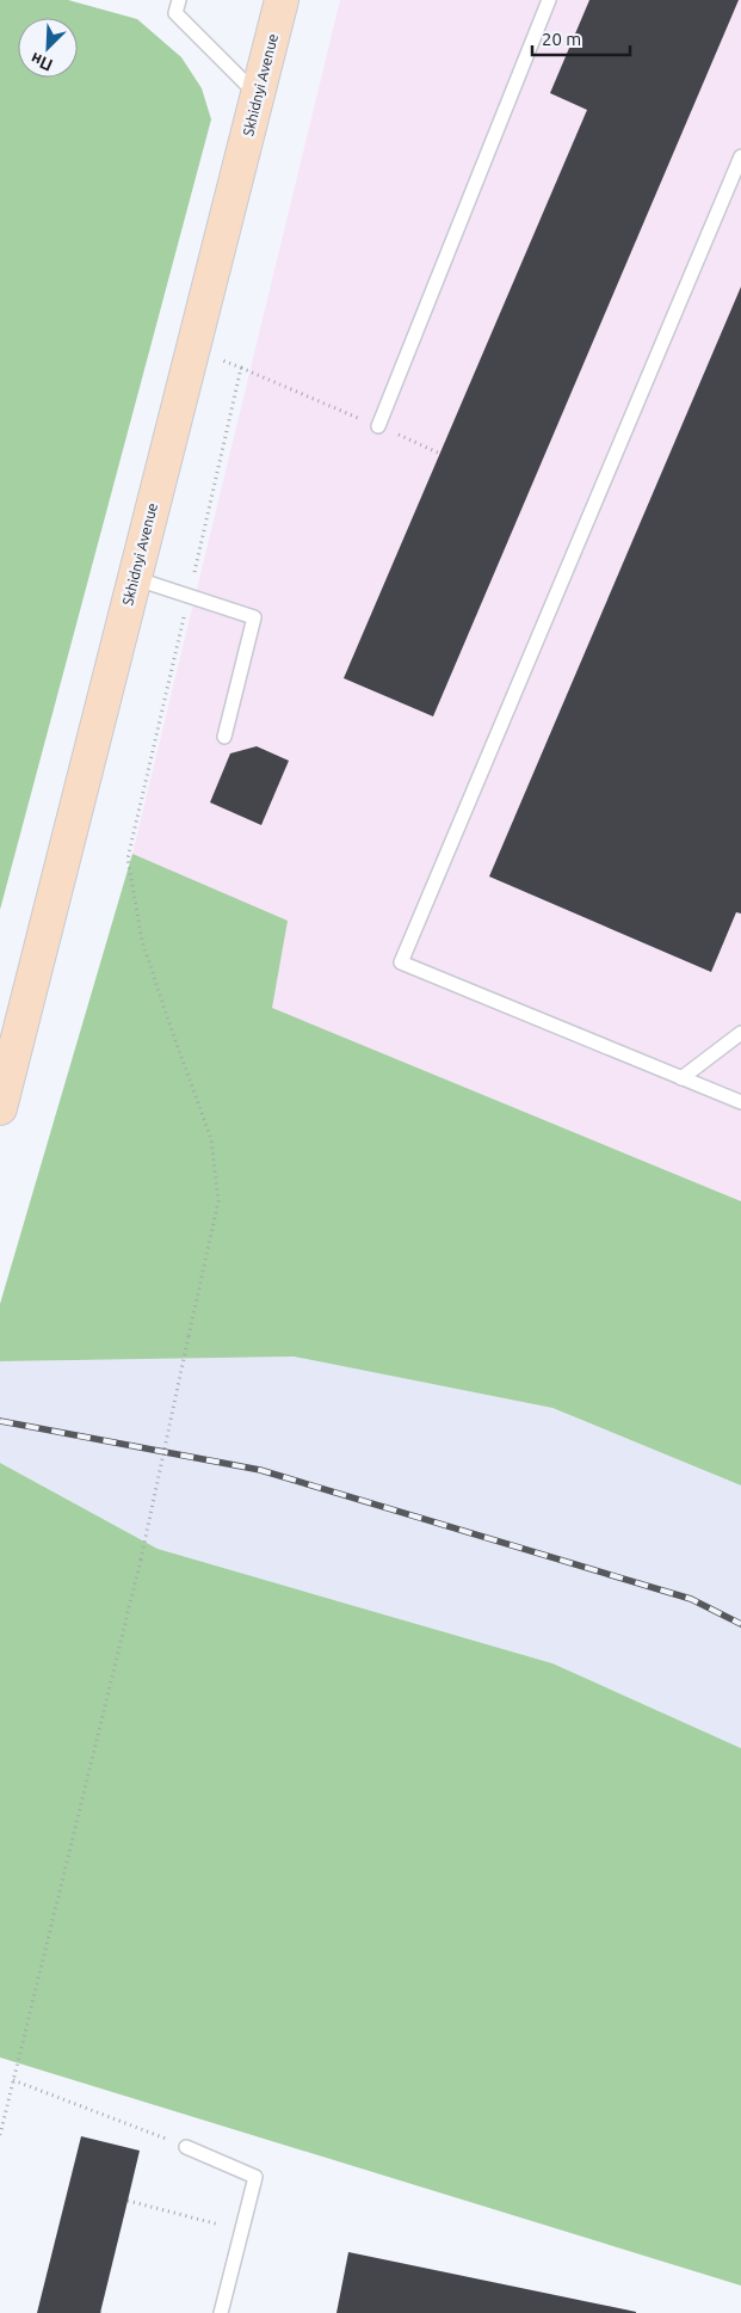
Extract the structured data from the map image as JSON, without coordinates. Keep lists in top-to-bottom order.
{
  "streets": {
    "main road": ["Skhidnyi Avenue"]
  },
  "scale_bar": "20 m",
  "north": "bottom left"
}
